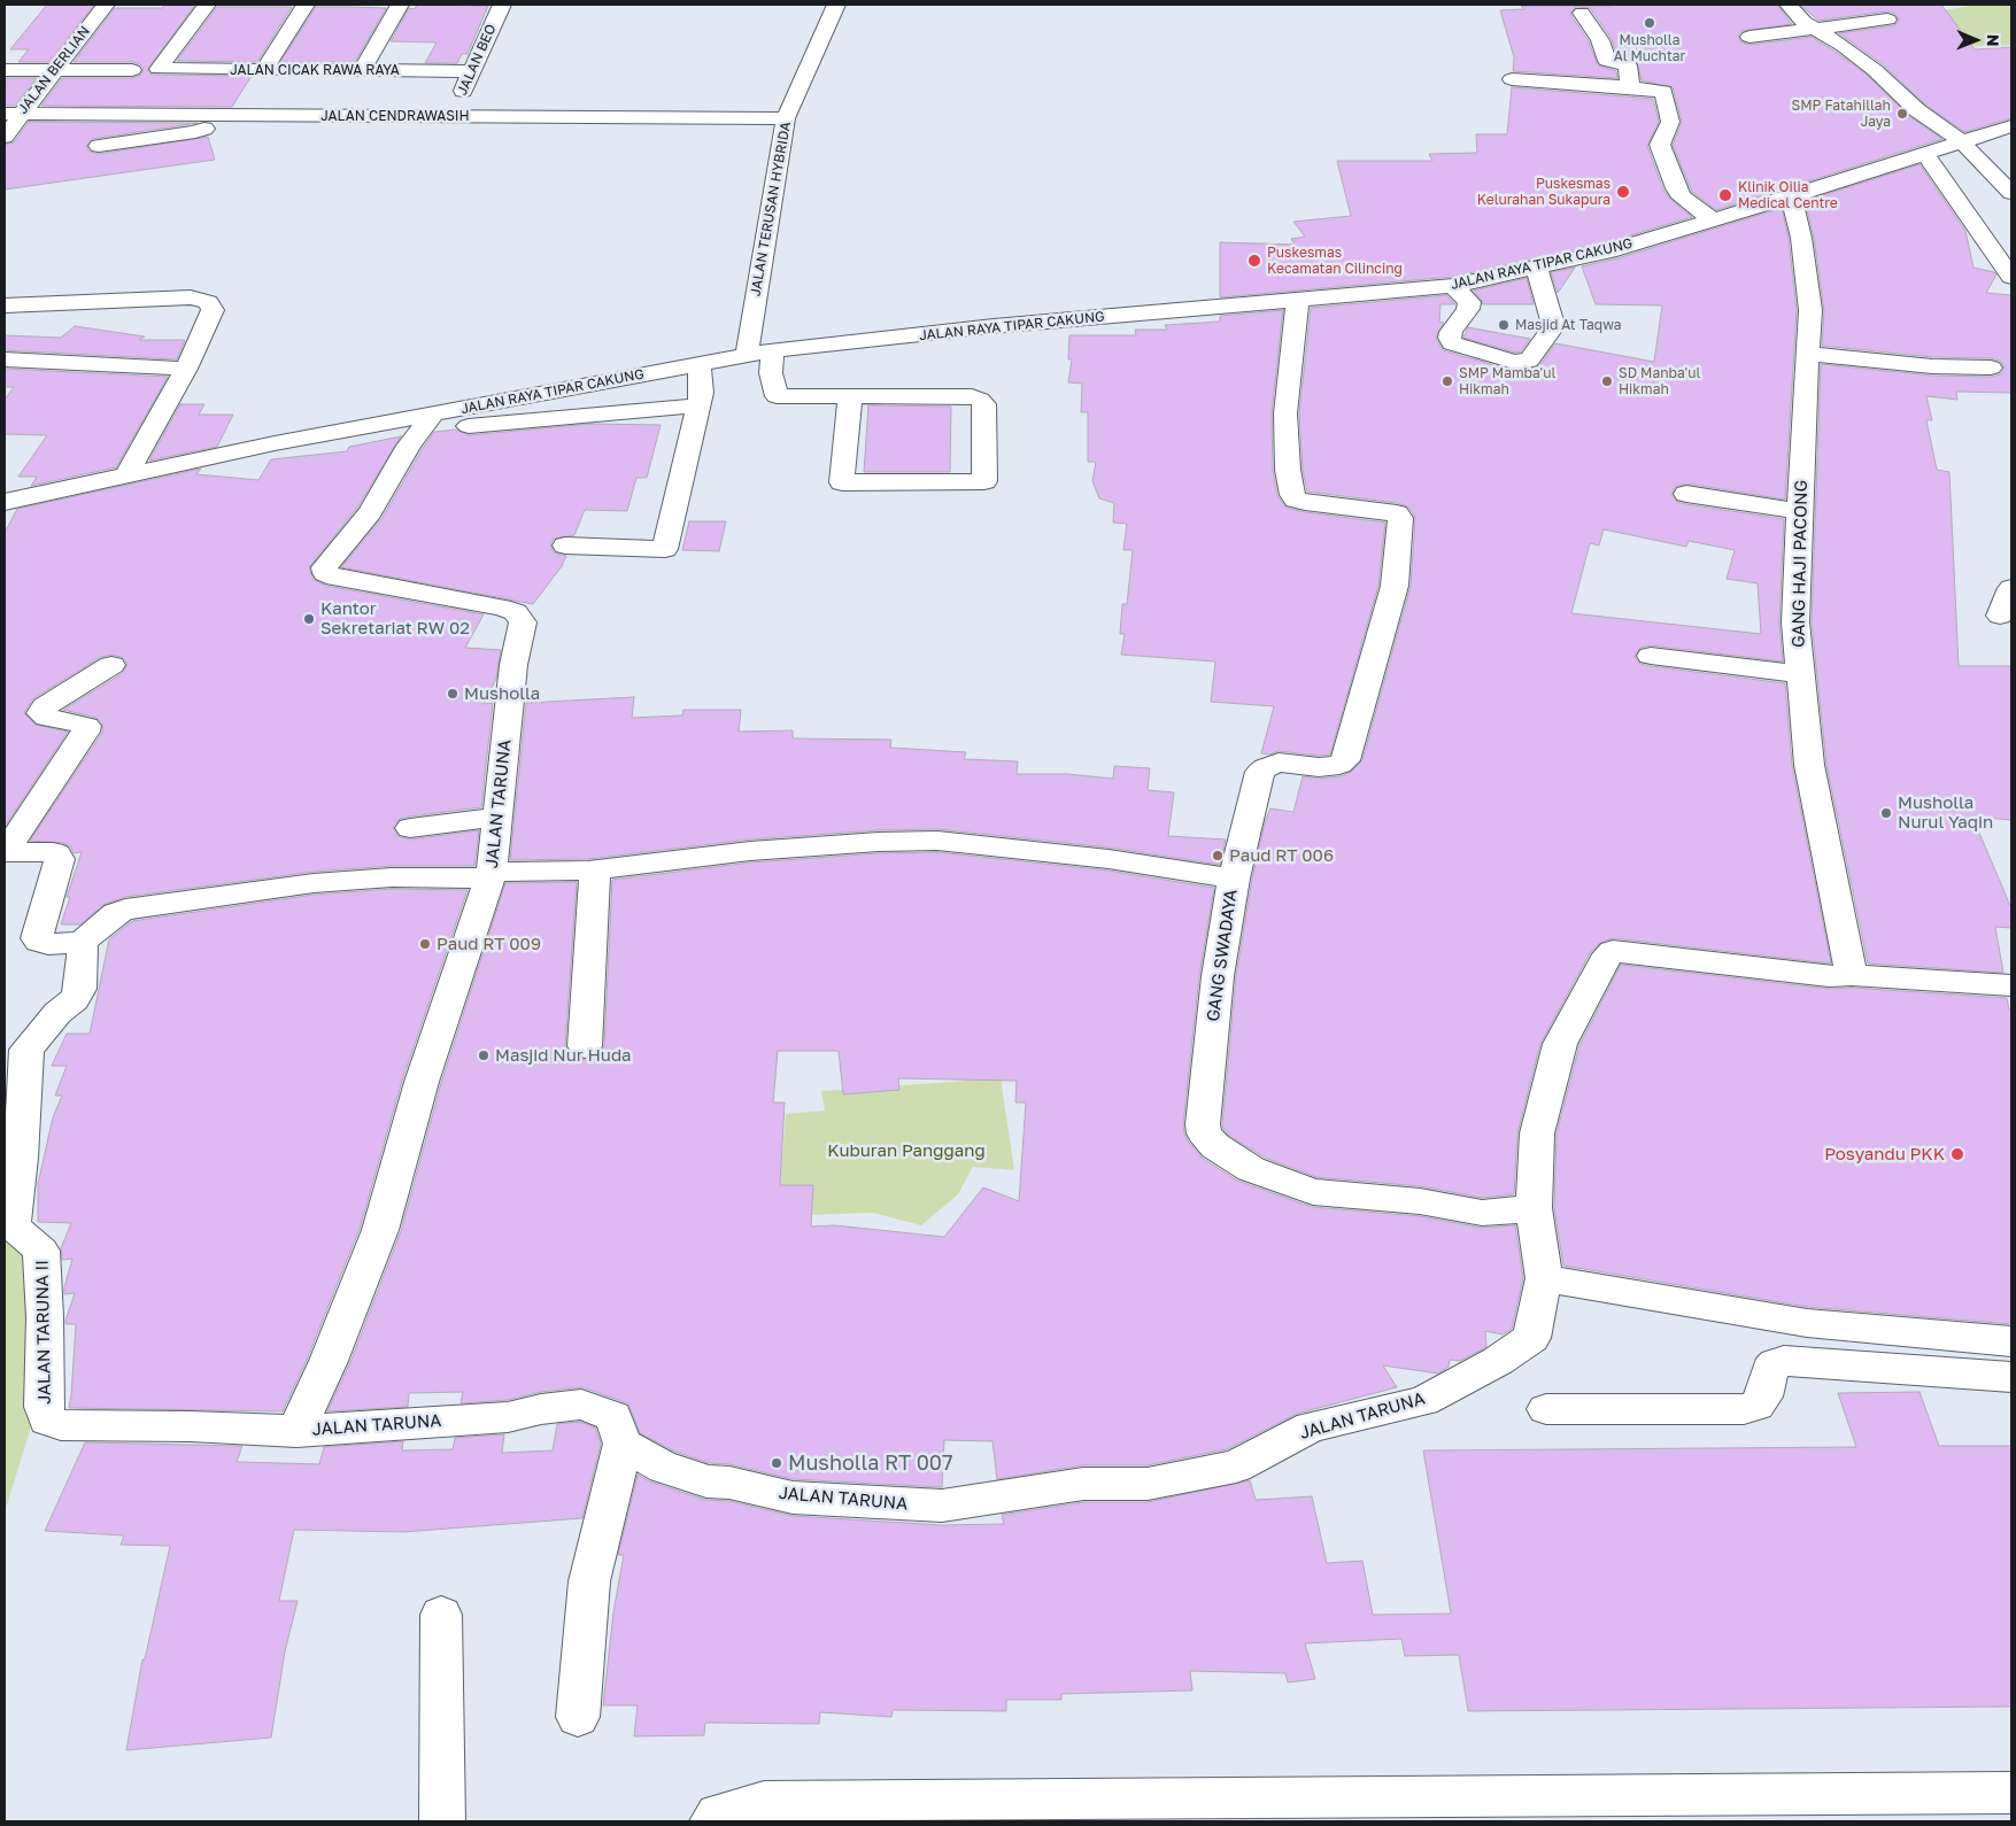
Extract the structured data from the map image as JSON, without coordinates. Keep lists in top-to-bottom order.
{
  "streets": {
    "street": [
      "JALAN BEO",
      "JALAN BERLIAN",
      "JALAN CICAK RAWA RAYA",
      "JALAN CENDRAWASIH",
      "JALAN TERUSAN HYBRIDA",
      "JALAN RAYA TIPAR CAKUNG",
      "GANG HAJI PACONG",
      "JALAN TARUNA",
      "GANG SWADAYA",
      "JALAN TARUNA II"
    ]
  },
  "crossings": [
    ["JALAN BEO", "JALAN CICAK RAWA RAYA"],
    ["JALAN BEO", "JALAN CENDRAWASIH"],
    ["JALAN BERLIAN", "JALAN CENDRAWASIH"],
    ["JALAN CENDRAWASIH", "JALAN TERUSAN HYBRIDA"],
    ["JALAN TERUSAN HYBRIDA", "JALAN RAYA TIPAR CAKUNG"],
    ["JALAN RAYA TIPAR CAKUNG", "GANG HAJI PACONG"],
    ["JALAN RAYA TIPAR CAKUNG", "JALAN TARUNA"],
    ["JALAN RAYA TIPAR CAKUNG", "GANG SWADAYA"],
    ["JALAN TARUNA", "JALAN TARUNA II"]
  ],
  "parks": ["Kuburan Panggang"],
  "places": [
    "Musholla Al Muchtar",
    "SMP Fatahillah Jaya",
    "Puskesmas Kelurahan Sukapura",
    "Klinik Oilia Medical Centre",
    "Puskesmas Kecamatan Cilincing",
    "Masjid At Taqwa",
    "SMP Mamba'ul Hikmah",
    "SD Manba'ul Hikmah",
    "Kantor Sekretariat RW 02",
    "Musholla",
    "Musholla Nurul Yaqin",
    "Paud RT 006",
    "Paud RT 009",
    "Masjid Nur Huda",
    "Posyandu PKK",
    "Musholla RT 007"
  ],
  "north": "right"
}
